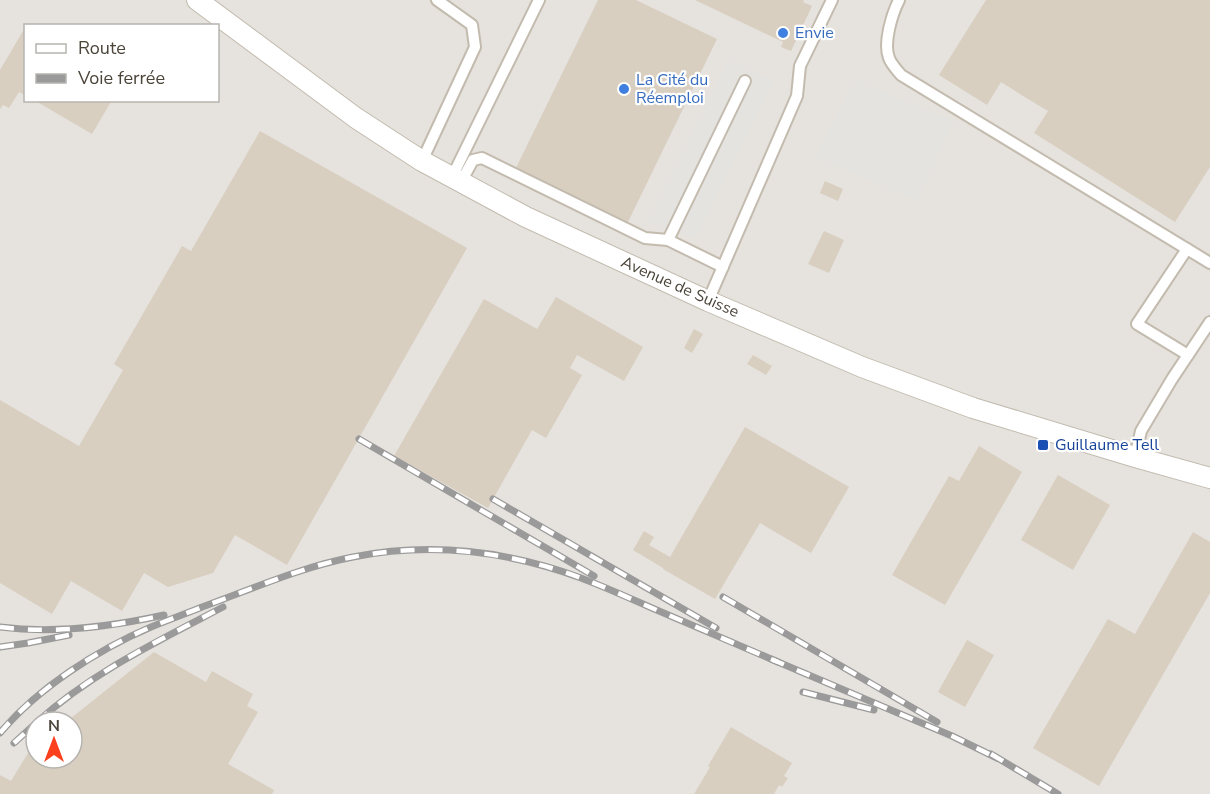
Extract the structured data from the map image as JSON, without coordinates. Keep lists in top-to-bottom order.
{
  "streets": {
    "street": ["Avenue de Suisse"]
  },
  "places": {
    "other": ["Envie", "La Cité du Réemploi"],
    "transit": ["Guillaume Tell"]
  },
  "legend": ["Route", "Voie ferrée"],
  "north": "top"
}
